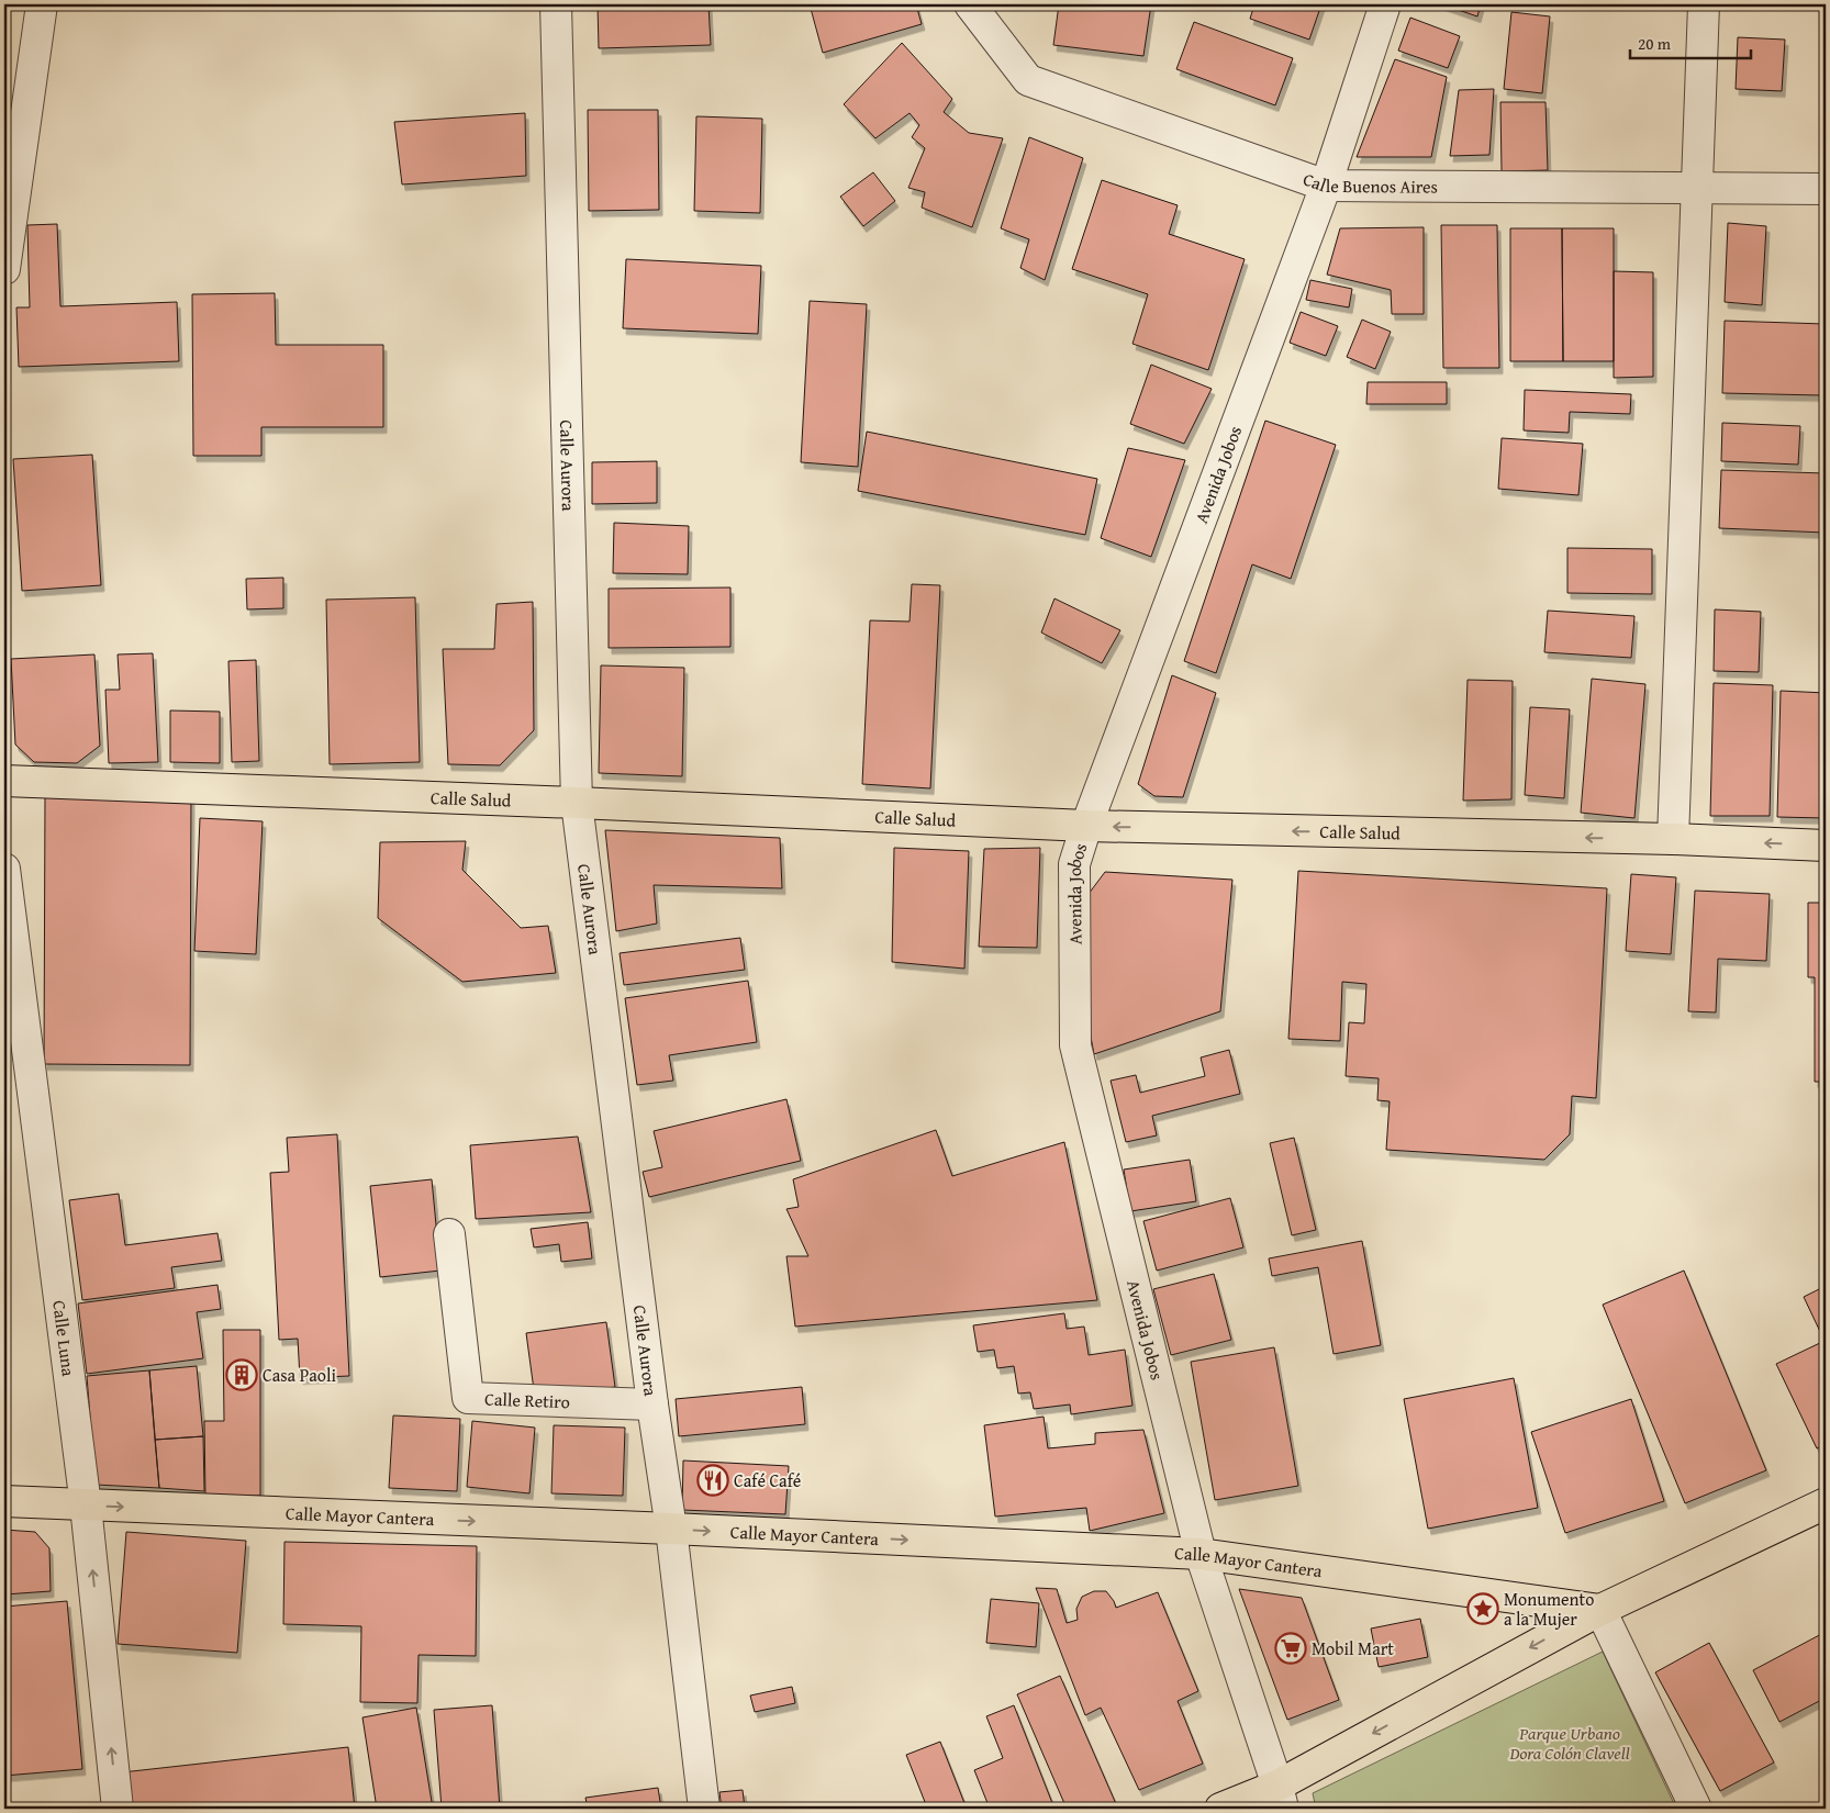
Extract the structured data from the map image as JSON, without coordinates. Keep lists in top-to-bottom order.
{
  "streets": {
    "main road": ["Calle Salud", "Calle Mayor Cantera"],
    "street": [
      "Calle Buenos Aires",
      "Calle Aurora",
      "Avenida Jobos",
      "Calle Luna",
      "Calle Retiro"
    ]
  },
  "crossings": [
    ["Calle Buenos Aires", "Avenida Jobos"],
    ["Calle Aurora", "Calle Salud"],
    ["Calle Aurora", "Calle Retiro"],
    ["Calle Aurora", "Calle Mayor Cantera"],
    ["Avenida Jobos", "Calle Salud"],
    ["Avenida Jobos", "Calle Mayor Cantera"],
    ["Calle Luna", "Calle Mayor Cantera"]
  ],
  "one_way": ["Calle Salud", "Calle Mayor Cantera"],
  "parks": ["Parque Urbano Dora Colón Clavell"],
  "places": {
    "building": ["Casa Paoli"],
    "restaurant": ["Café Café"],
    "place": ["Monumento a la Mujer"],
    "supermarket": ["Mobil Mart"]
  },
  "scale_bar": "20 m"
}
